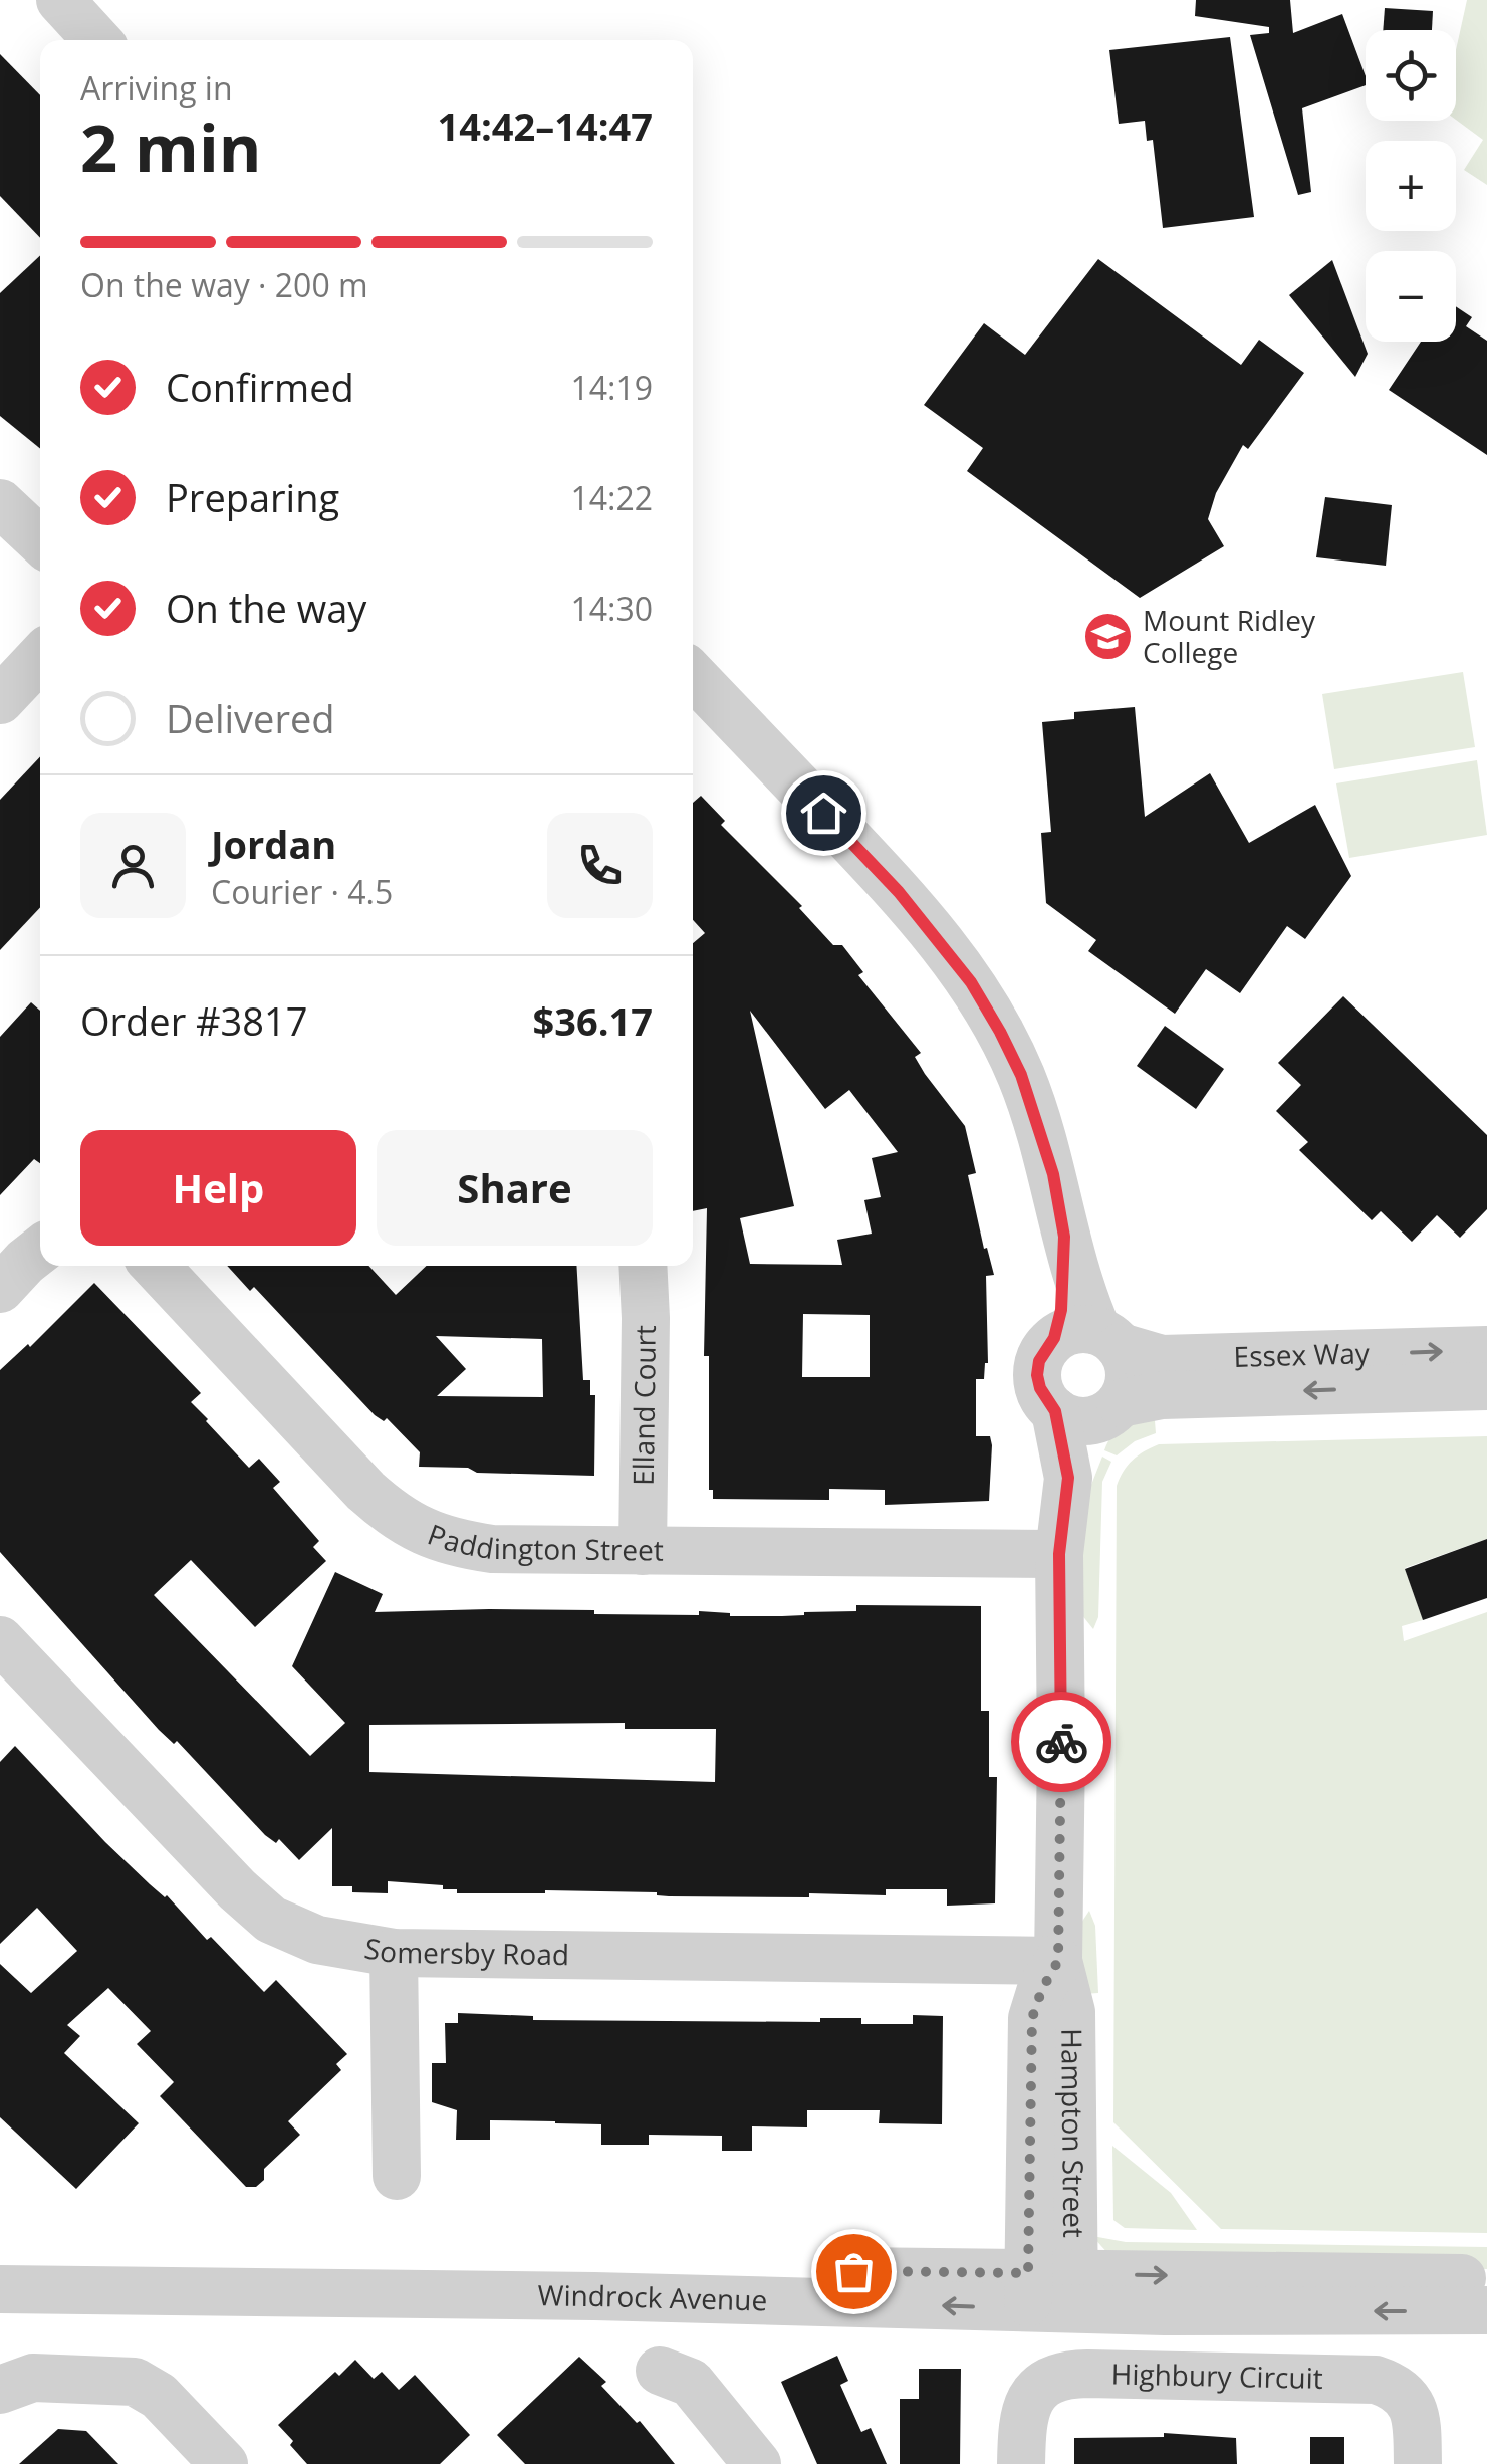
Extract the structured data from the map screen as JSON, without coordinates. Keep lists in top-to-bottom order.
{
  "streets": {
    "street": [
      "Essex Way",
      "Elland Court",
      "Paddington Street",
      "Somersby Road",
      "Hampton Street",
      "Windrock Avenue",
      "Highbury Circuit"
    ]
  },
  "crossings": [
    ["Essex Way", "Hampton Street"],
    ["Elland Court", "Paddington Street"],
    ["Paddington Street", "Hampton Street"],
    ["Somersby Road", "Hampton Street"],
    ["Hampton Street", "Windrock Avenue"]
  ],
  "places": {
    "school or university": ["Mount Ridley College"]
  },
  "page": {
    "map_buttons": ["+", "−"],
    "heading": ["2 min", "Arriving in", "14:42–14:47"],
    "panel": [
      "Jordan",
      "Courier · 4.5",
      "Order #3817",
      "$36.17"
    ],
    "bar": "On the way · 200 m",
    "list": [
      ["Confirmed", "14:19"],
      ["Preparing", "14:22"],
      ["On the way", "14:30"],
      "Delivered"
    ],
    "buttons": ["Help", "Share"]
  }
}
